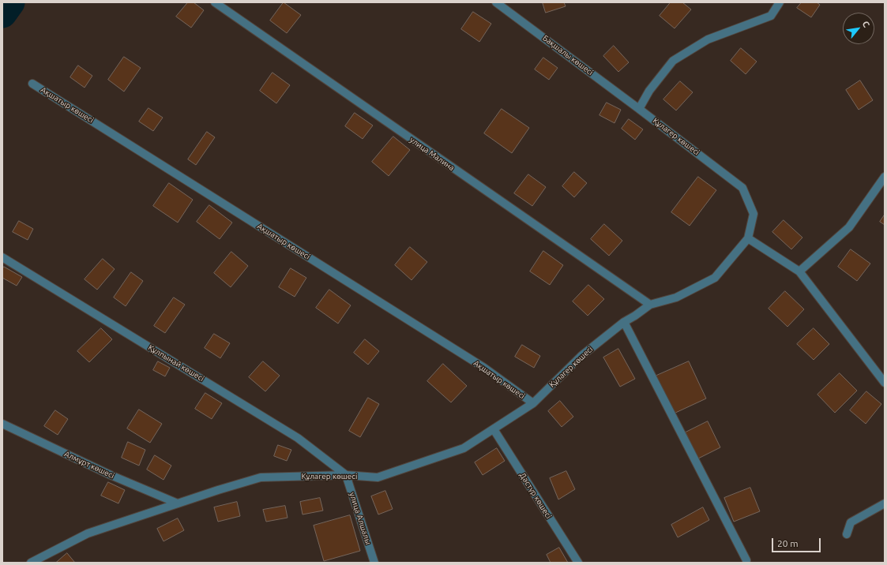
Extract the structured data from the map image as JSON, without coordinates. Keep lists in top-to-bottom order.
{
  "streets": {
    "street": [
      "Бақшалы көшесі",
      "Ақшатыр көшесі",
      "Құлагер көшесі",
      "улица Малина",
      "Құлпынай көшесі",
      "Алмұрт көшесі",
      "Дәстүр көшесі",
      "улица Алшалы"
    ]
  },
  "crossings": [
    ["Бақшалы көшесі", "Құлагер көшесі"],
    ["Ақшатыр көшесі", "Құлагер көшесі"],
    ["Құлагер көшесі", "улица Малина"],
    ["Құлагер көшесі", "Құлпынай көшесі"],
    ["Құлагер көшесі", "Алмұрт көшесі"],
    ["Құлагер көшесі", "Дәстүр көшесі"],
    ["Құлагер көшесі", "улица Алшалы"],
    ["Құлпынай көшесі", "улица Алшалы"]
  ],
  "scale_bar": "20 m",
  "north": "top right"
}
